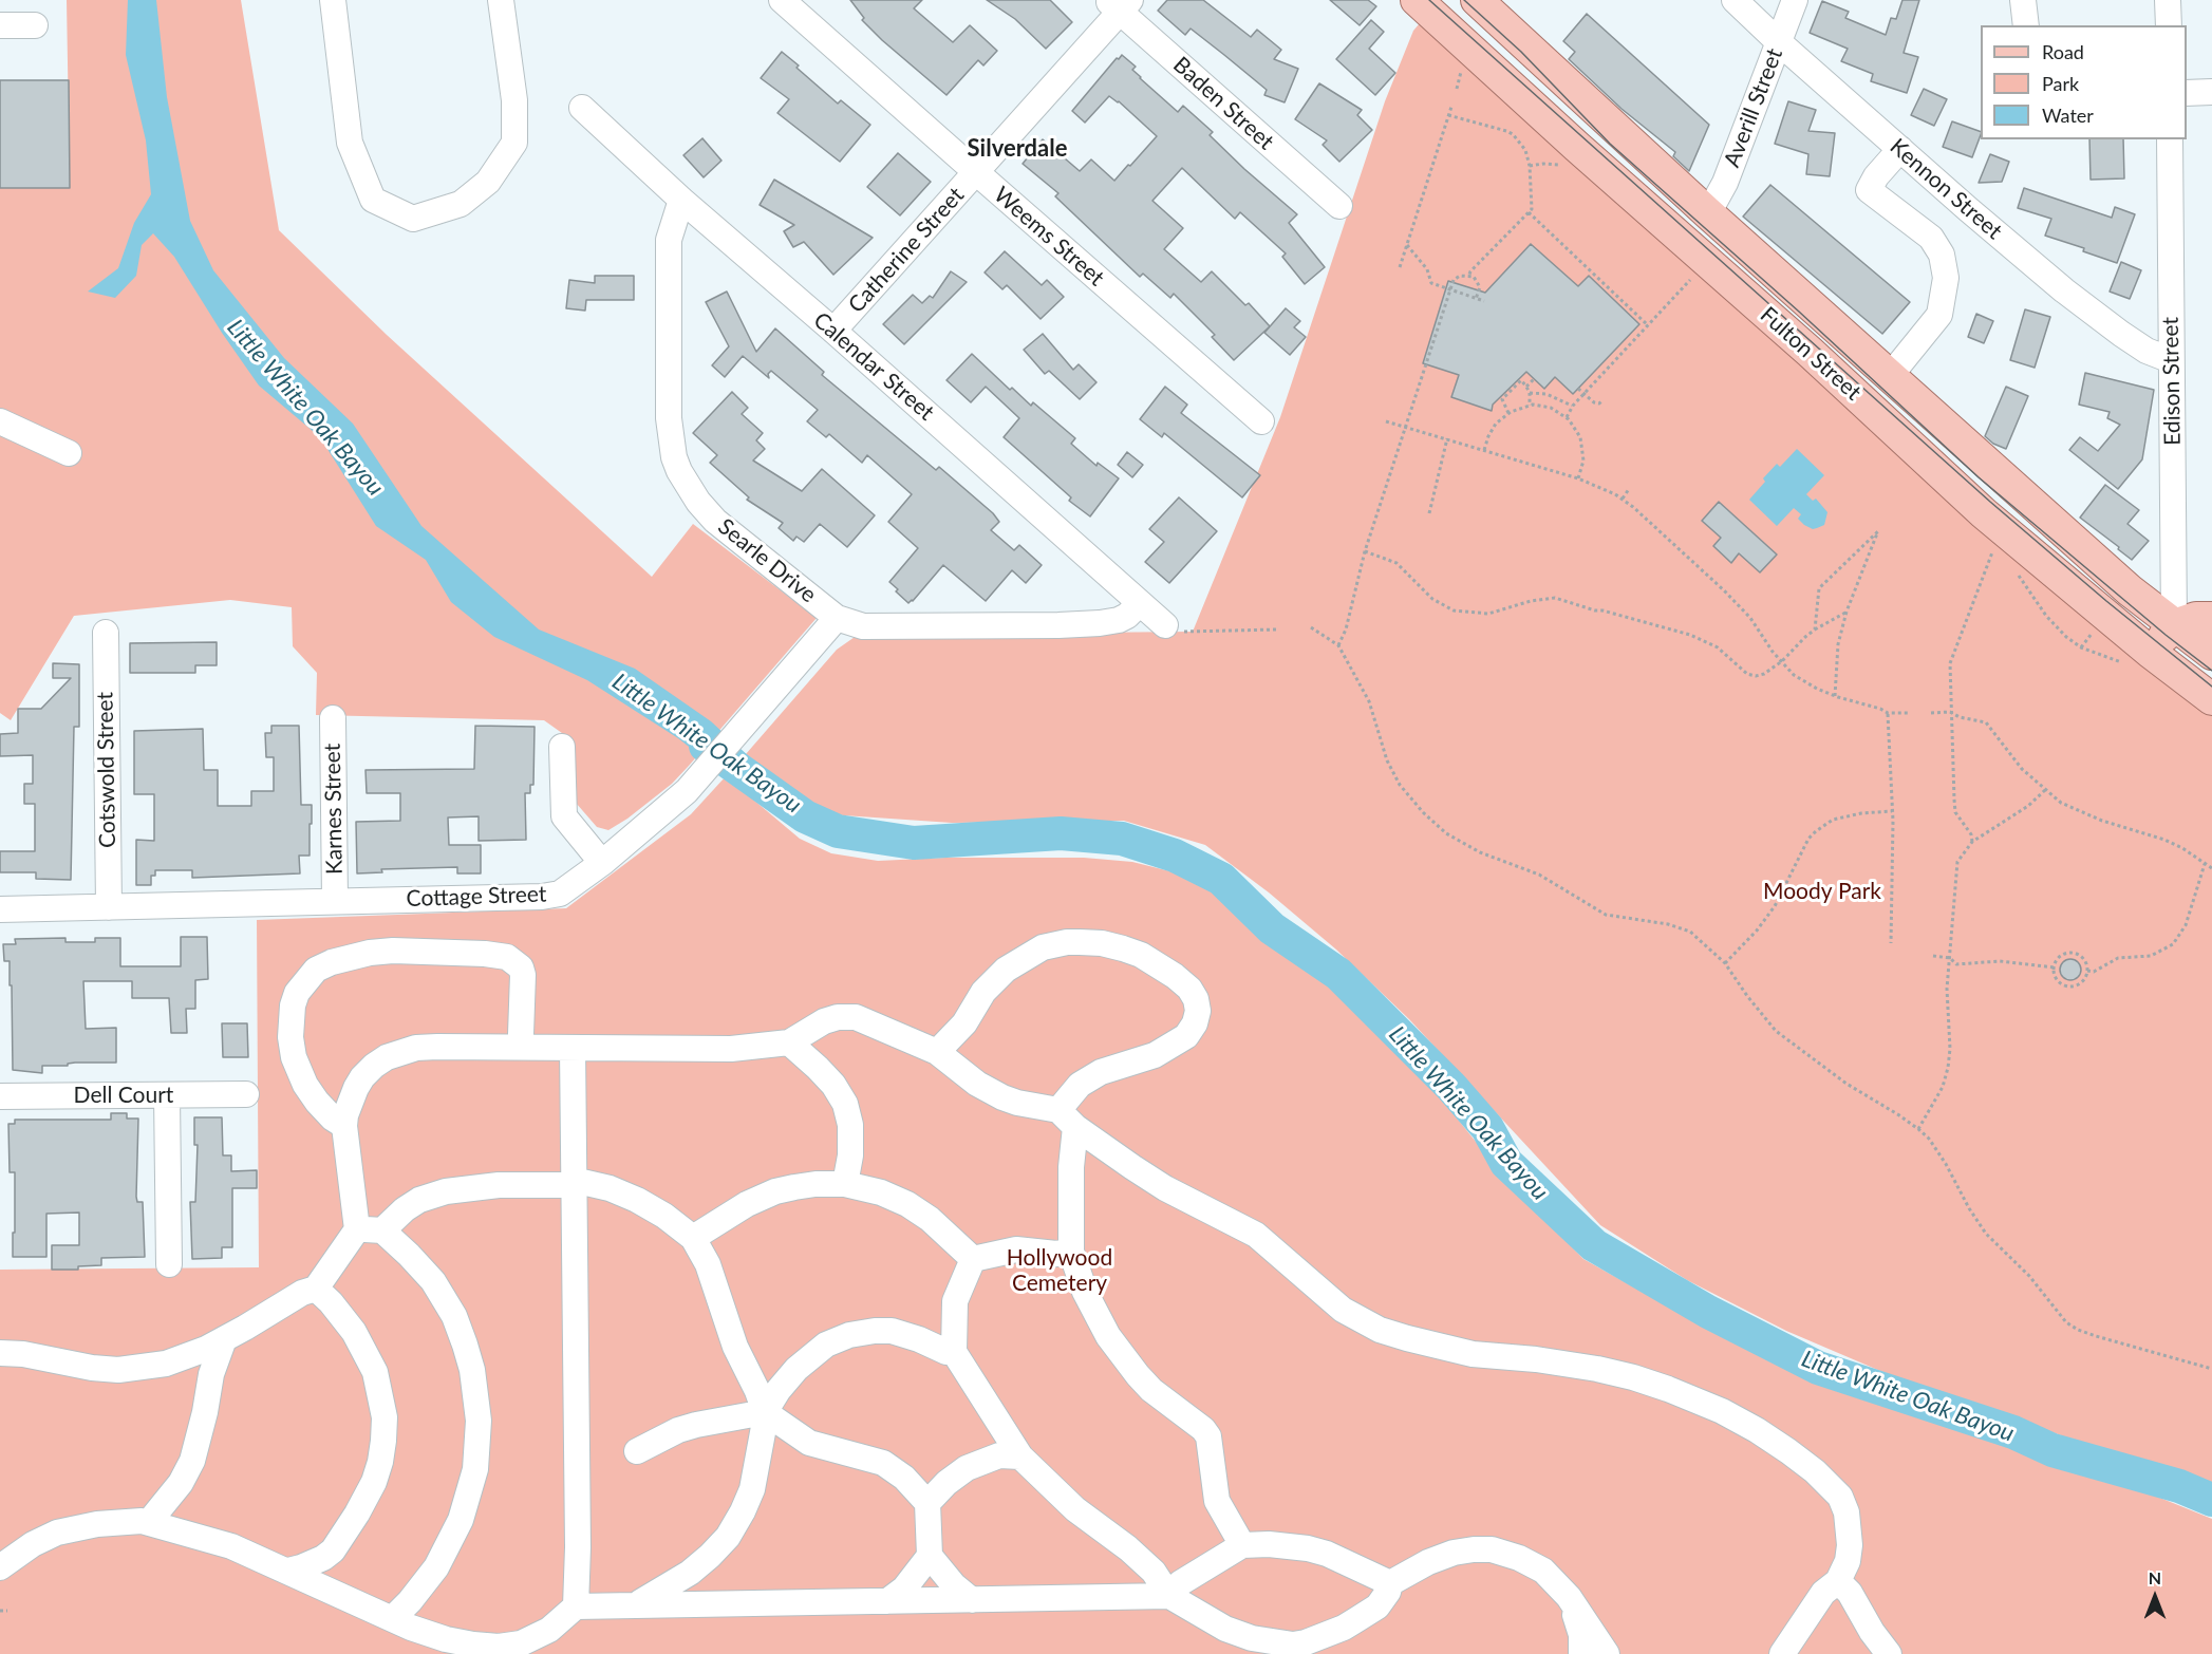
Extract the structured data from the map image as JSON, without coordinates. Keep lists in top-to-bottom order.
{
  "streets": {
    "main road": ["Fulton Street"],
    "street": [
      "Baden Street",
      "Averill Street",
      "Kennon Street",
      "Weems Street",
      "Catherine Street",
      "Calendar Street",
      "Edison Street",
      "Searle Drive",
      "Cotswold Street",
      "Karnes Street",
      "Cottage Street",
      "Dell Court"
    ]
  },
  "crossings": [
    ["Baden Street", "Catherine Street"],
    ["Averill Street", "Kennon Street"],
    ["Averill Street", "Fulton Street"],
    ["Kennon Street", "Edison Street"],
    ["Weems Street", "Catherine Street"],
    ["Catherine Street", "Calendar Street"],
    ["Fulton Street", "Edison Street"],
    ["Calendar Street", "Searle Drive"],
    ["Searle Drive", "Cottage Street"],
    ["Cotswold Street", "Cottage Street"],
    ["Karnes Street", "Cottage Street"]
  ],
  "districts": ["Silverdale"],
  "water": ["Little White Oak Bayou"],
  "parks": ["Moody Park", "Hollywood Cemetery"],
  "legend": ["Road", "Park", "Water"],
  "north": "top"
}
